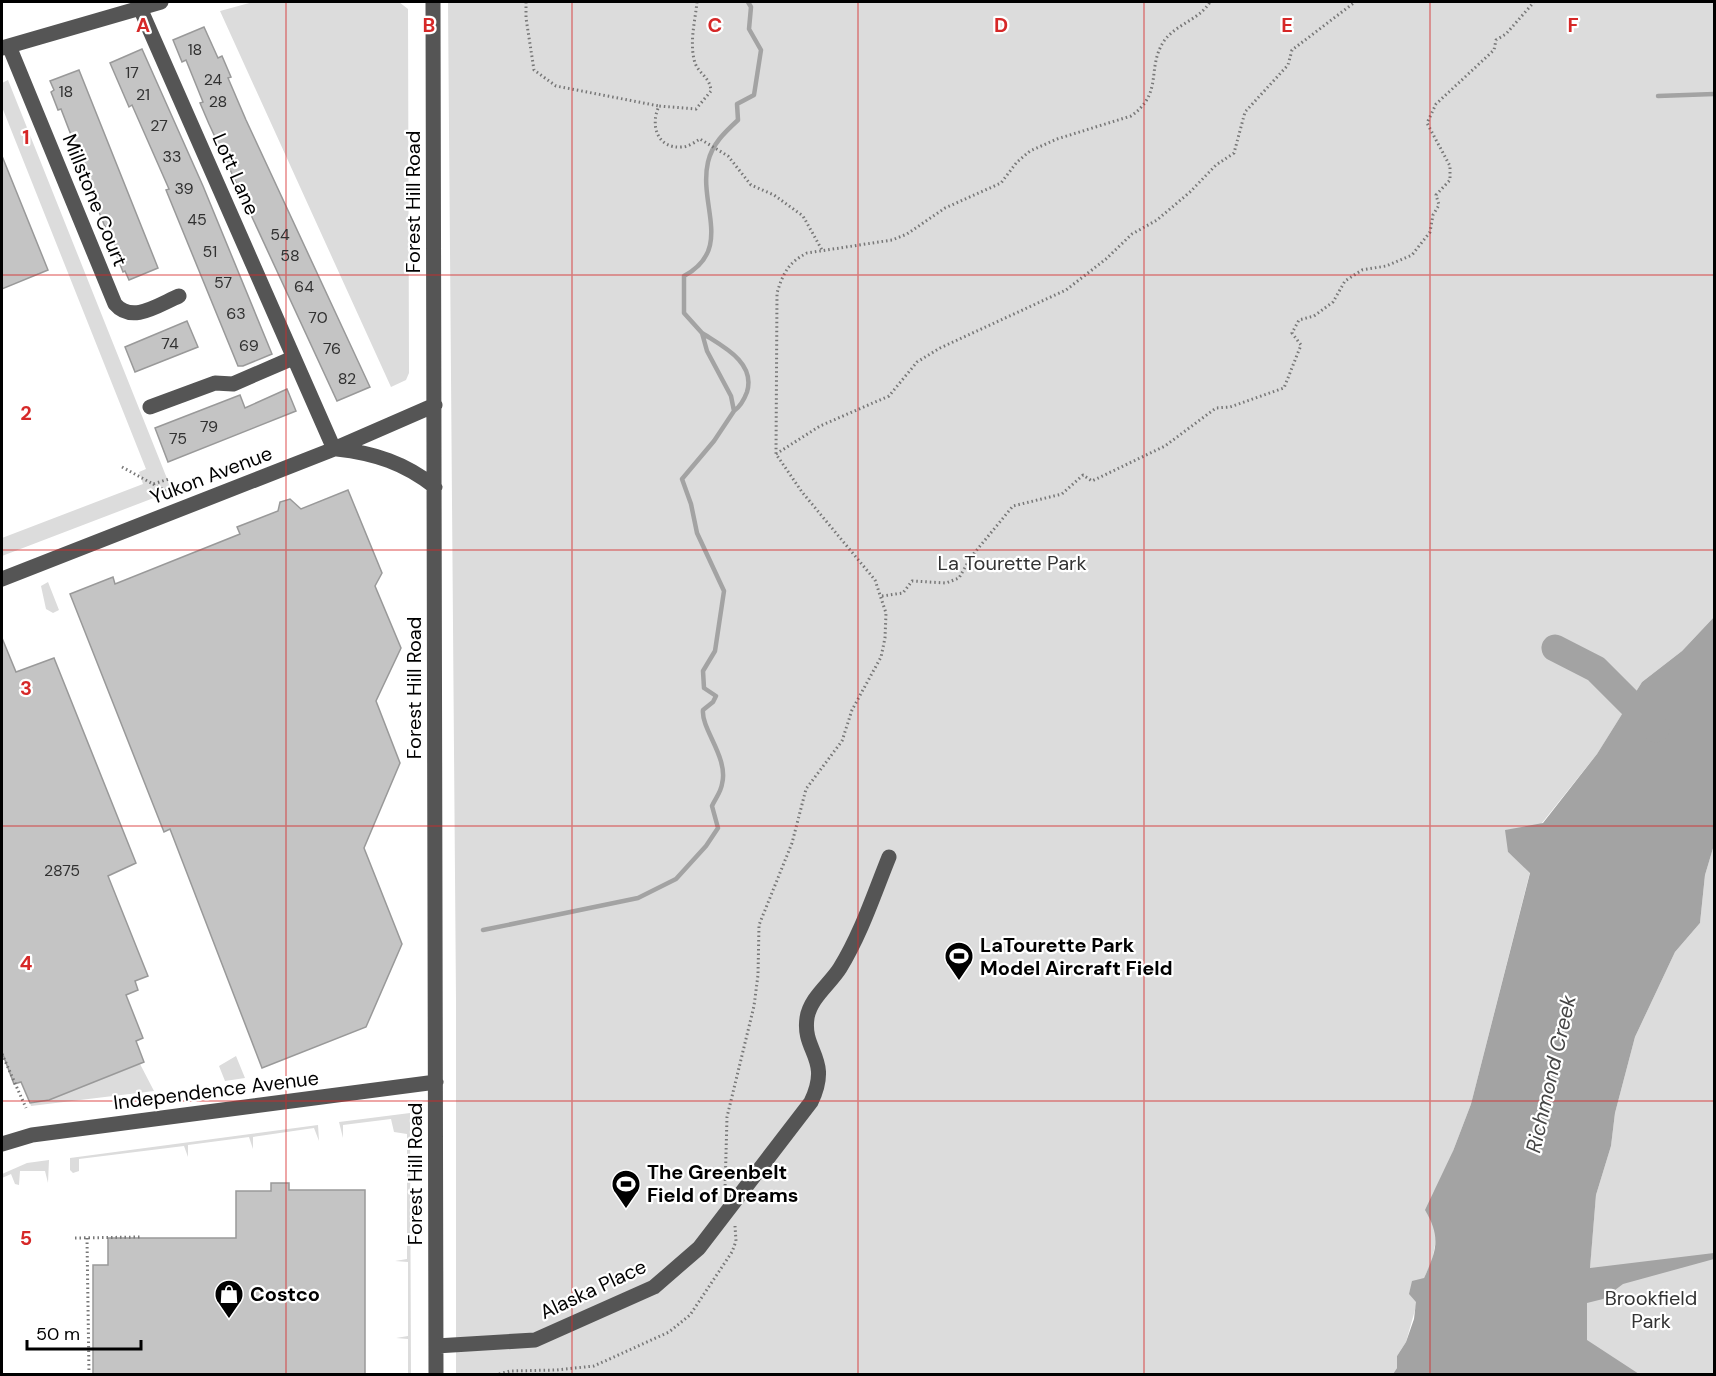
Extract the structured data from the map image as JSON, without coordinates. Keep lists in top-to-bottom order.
{
  "streets": {
    "street": [
      "Lott Lane",
      "Millstone Court",
      "Forest Hill Road",
      "Yukon Avenue",
      "Independence Avenue",
      "Alaska Place"
    ]
  },
  "crossings": [
    ["Lott Lane", "Yukon Avenue"],
    ["Forest Hill Road", "Yukon Avenue"],
    ["Forest Hill Road", "Independence Avenue"],
    ["Forest Hill Road", "Alaska Place"]
  ],
  "water": ["Richmond Creek"],
  "parks": ["La Tourette Park", "Brookfield Park"],
  "places": {
    "sports": ["LaTourette Park Model Aircraft Field", "The Greenbelt Field of Dreams"],
    "shop": ["Costco"]
  },
  "house_numbers": [
    "18",
    "17",
    "24",
    "18",
    "21",
    "28",
    "27",
    "33",
    "39",
    "45",
    "54",
    "51",
    "58",
    "57",
    "64",
    "63",
    "70",
    "74",
    "69",
    "76",
    "82",
    "79",
    "75",
    "2875"
  ],
  "scale_bar": "50 m",
  "grid": {
    "columns": [
      "A",
      "B",
      "C",
      "D",
      "E",
      "F"
    ],
    "rows": [
      "1",
      "2",
      "3",
      "4",
      "5"
    ]
  }
}
